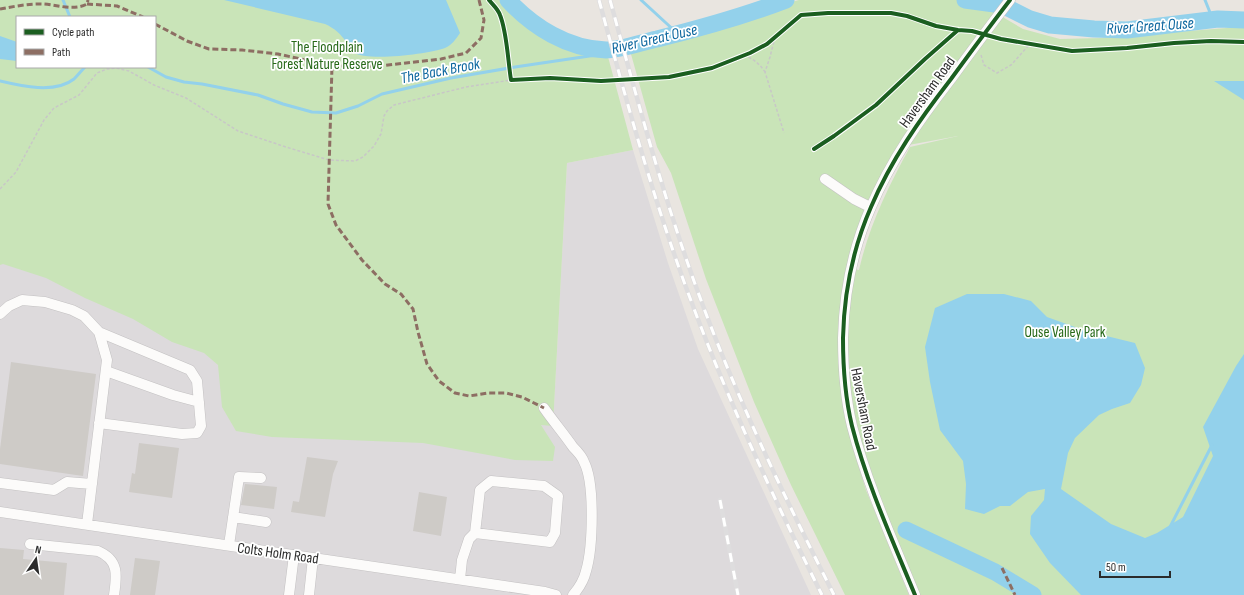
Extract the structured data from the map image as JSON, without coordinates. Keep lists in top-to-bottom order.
{
  "streets": {
    "street": ["Haversham Road", "Colts Holm Road"]
  },
  "water": ["River Great Ouse", "The Back Brook"],
  "parks": ["The Floodplain Forest Nature Reserve", "Ouse Valley Park"],
  "legend": ["Cycle path", "Path"],
  "scale_bar": "50 m",
  "north": "top"
}
